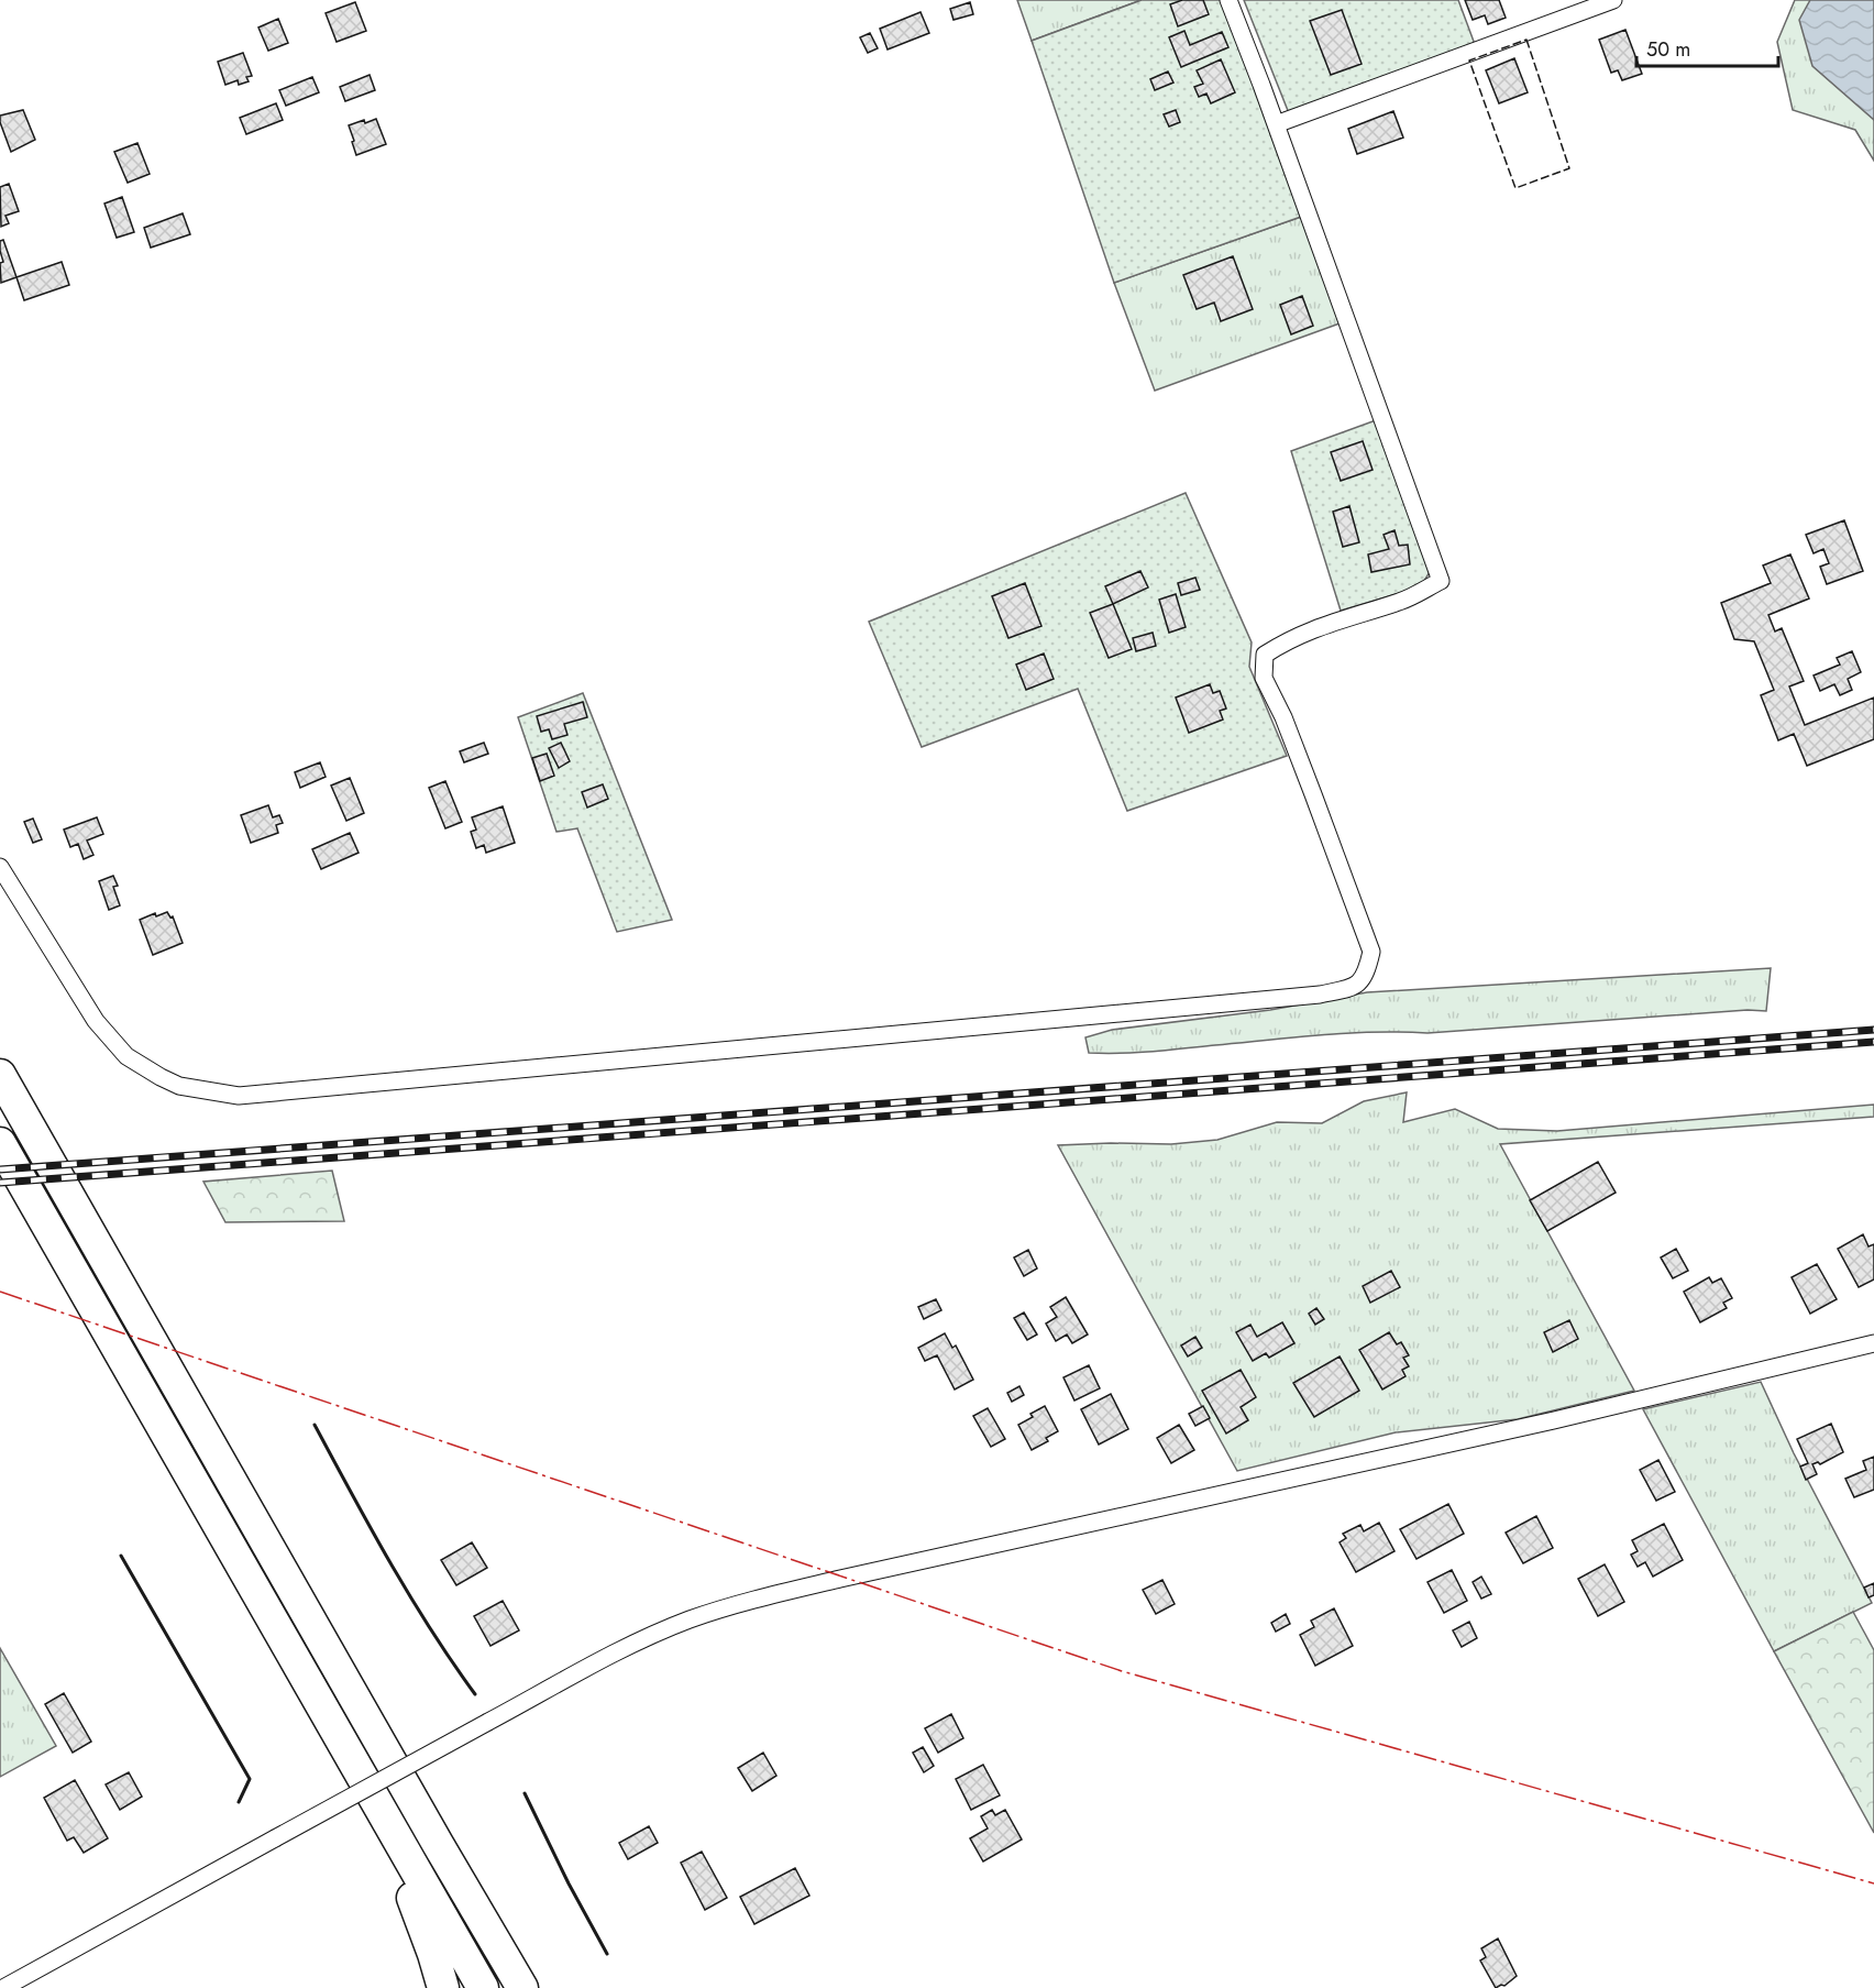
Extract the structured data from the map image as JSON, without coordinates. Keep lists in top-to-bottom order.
{
  "scale_bar": "50 m"
}
